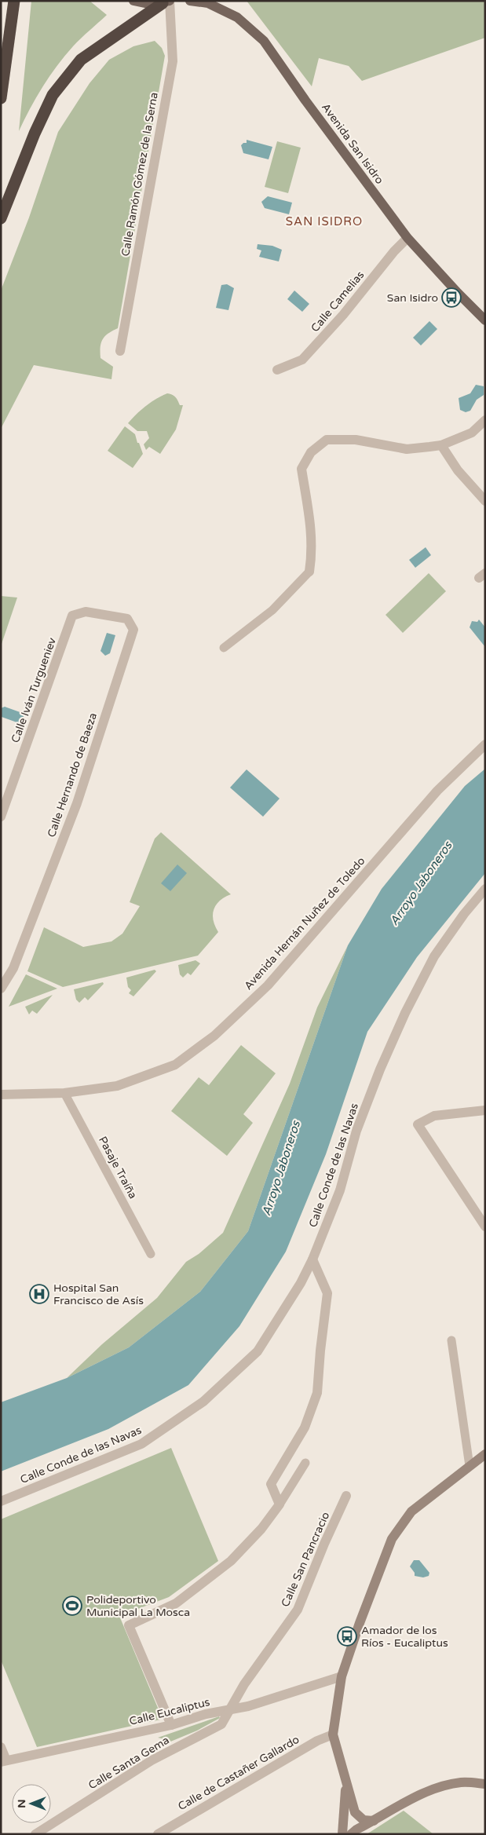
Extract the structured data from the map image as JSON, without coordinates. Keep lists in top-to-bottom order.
{
  "streets": {
    "main road": ["Avenida San Isidro"],
    "street": [
      "Calle Ramón Gómez de la Serna",
      "Calle Camelias",
      "Calle Iván Turgueniev",
      "Calle Hernando de Baeza",
      "Avenida Hernán Nuñez de Toledo",
      "Calle Conde de las Navas",
      "Calle San Pancracio",
      "Calle Eucaliptus",
      "Calle Santa Gema",
      "Calle de Castañer Gallardo"
    ],
    "lane": ["Pasaje Traíña"]
  },
  "crossings": [
    ["Avenida San Isidro", "Calle Camelias"],
    ["Calle Iván Turgueniev", "Calle Hernando de Baeza"],
    ["Avenida Hernán Nuñez de Toledo", "Pasaje Traíña"],
    ["Calle San Pancracio", "Calle Eucaliptus"],
    ["Calle San Pancracio", "Calle Santa Gema"],
    ["Calle Eucaliptus", "Calle Santa Gema"]
  ],
  "districts": ["SAN ISIDRO"],
  "water": ["Arroyo Jaboneros"],
  "places": {
    "bus stop": ["San Isidro", "Amador de los Ríos - Eucaliptus"],
    "hospital": ["Hospital San Francisco de Asís"],
    "sports": ["Polideportivo Municipal La Mosca"]
  },
  "north": "left"
}
